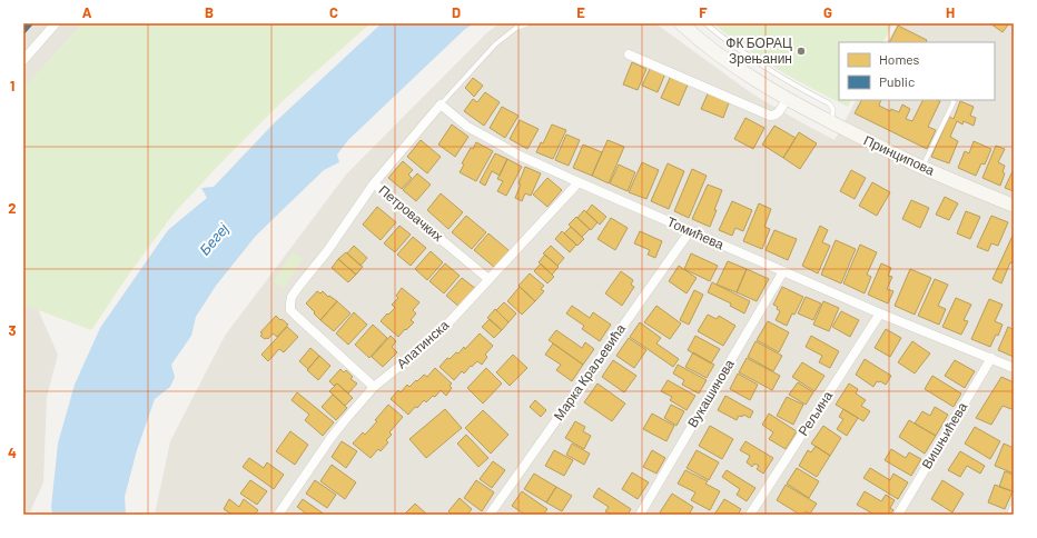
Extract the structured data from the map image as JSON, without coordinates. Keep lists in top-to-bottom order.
{
  "streets": {
    "street": [
      "Принципова",
      "Петровачких",
      "Томићева",
      "Апатинска",
      "Марка Краљевића",
      "Вукашинова",
      "Рељина",
      "Вишњићева"
    ]
  },
  "crossings": [
    ["Петровачких", "Апатинска"],
    ["Томићева", "Апатинска"],
    ["Томићева", "Марка Краљевића"],
    ["Томићева", "Вукашинова"],
    ["Томићева", "Рељина"],
    ["Томићева", "Вишњићева"]
  ],
  "water": ["Бегеј"],
  "places": ["ФК БОРАЦ Зрењанин"],
  "legend": ["Homes", "Public"],
  "grid": {
    "columns": [
      "A",
      "B",
      "C",
      "D",
      "E",
      "F",
      "G",
      "H"
    ],
    "rows": [
      "1",
      "2",
      "3",
      "4"
    ]
  }
}
